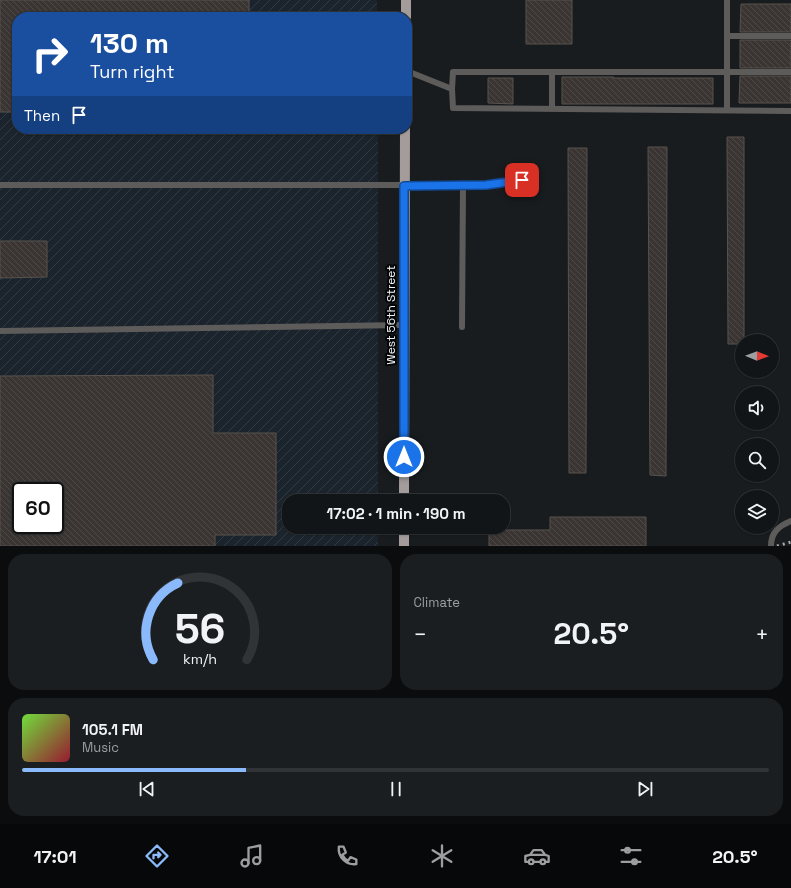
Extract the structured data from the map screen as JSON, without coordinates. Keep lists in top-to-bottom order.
{
  "streets": {
    "main road": ["West 56th Street"]
  },
  "north": "right",
  "page": {
    "turn": ["130 m", "Turn right"],
    "then": "Then",
    "limit": "60",
    "trip": "17:02 · 1 min · 190 m",
    "tile": "Climate",
    "heat": ["−", "20.5°", "+"],
    "song": ["105.1 FM", "Music"],
    "tabs": ["17:01", "20.5°"],
    "gauge": ["56", "km/h"]
  }
}
